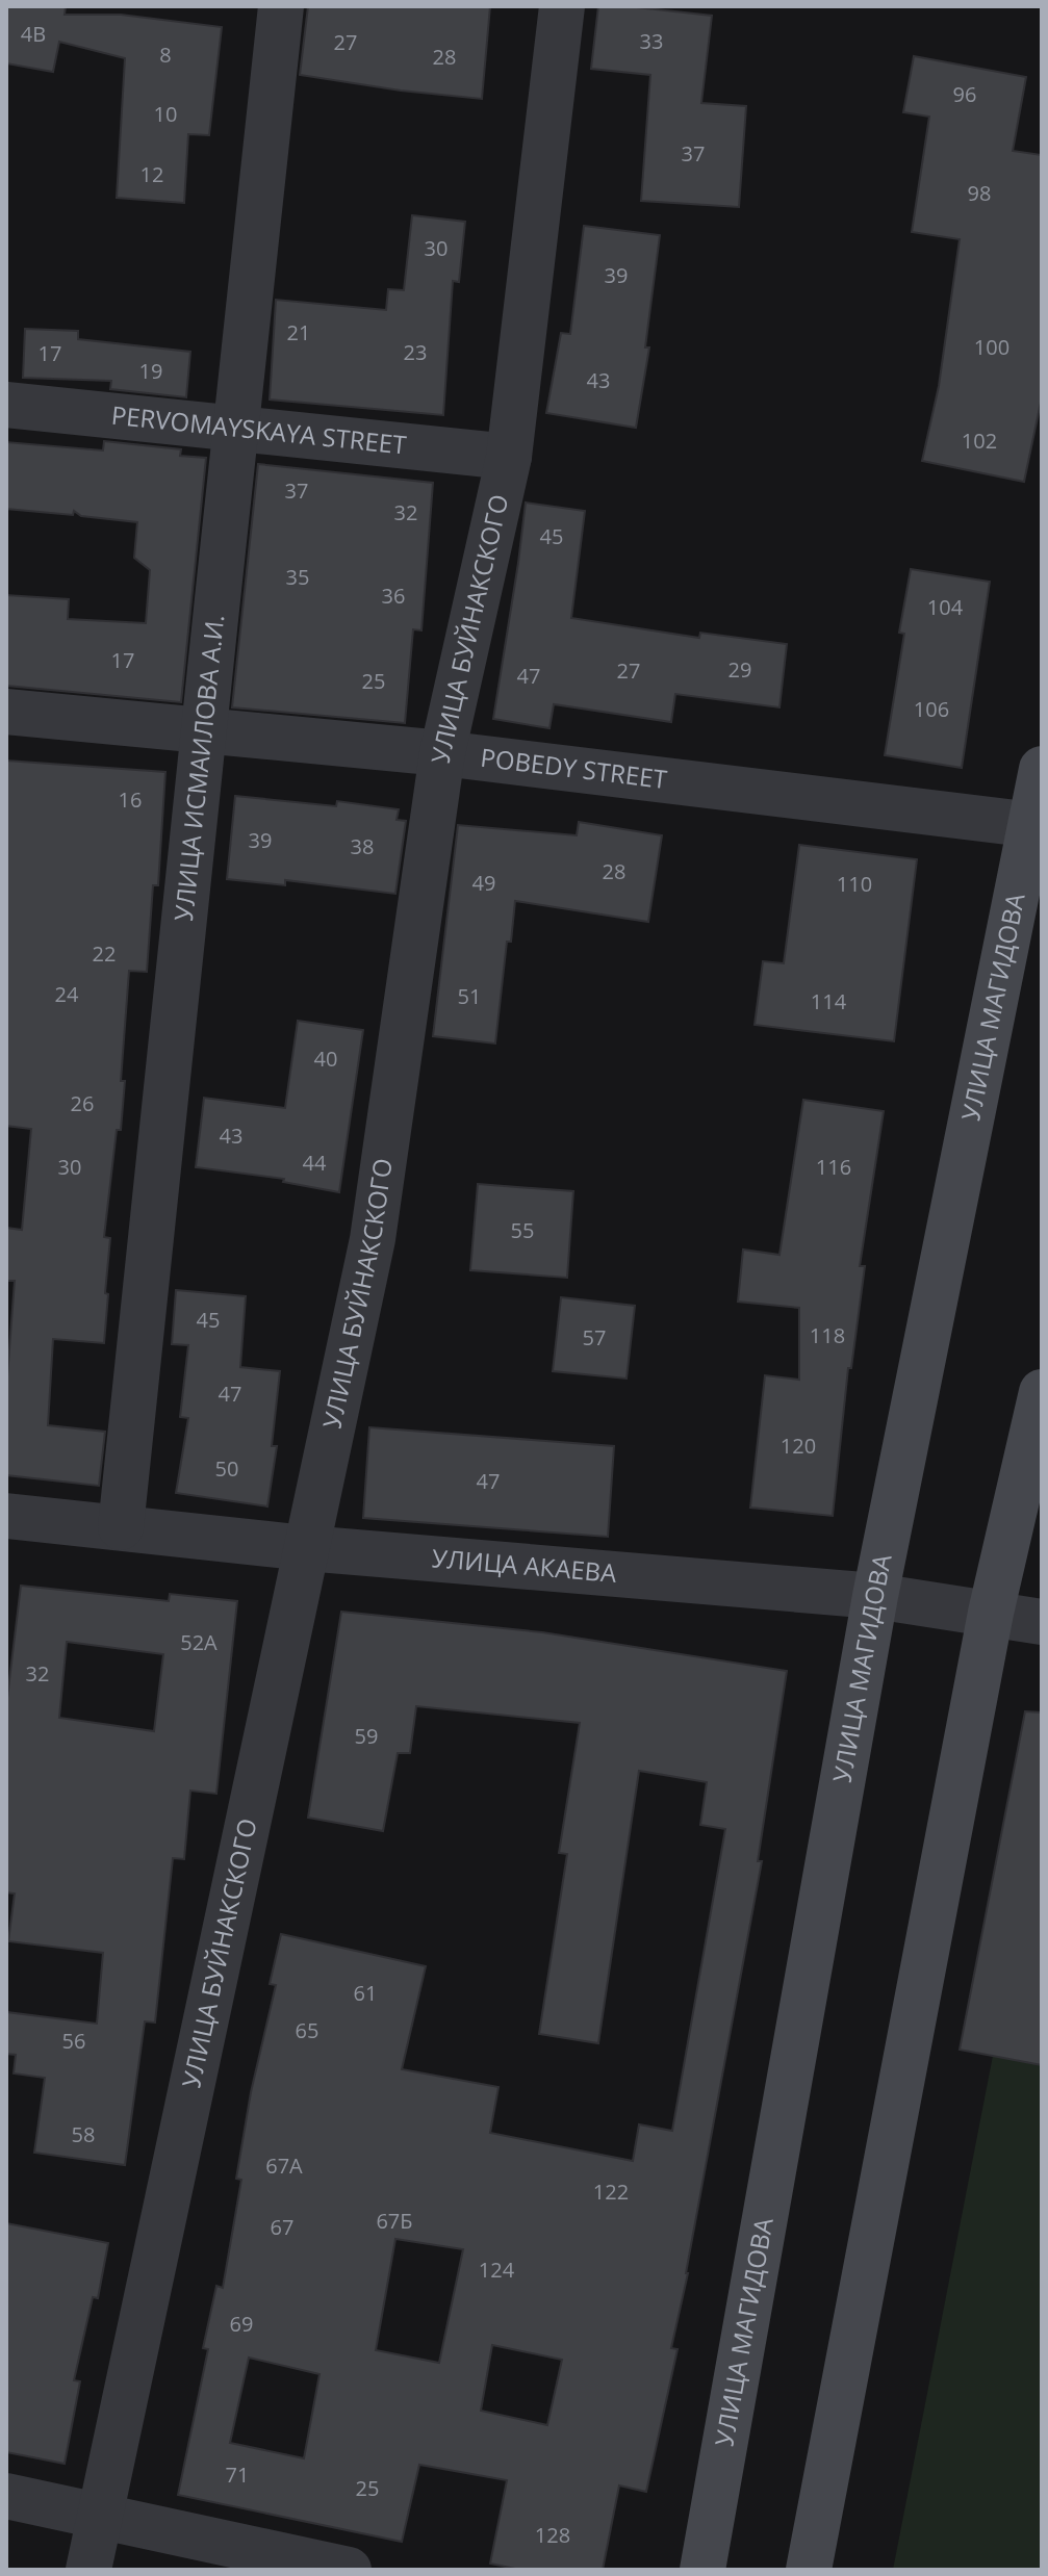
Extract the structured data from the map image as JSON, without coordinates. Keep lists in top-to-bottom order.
{
  "streets": {
    "main road": ["УЛИЦА МАГИДОВА"],
    "street": [
      "PERVOMAYSKAYA STREET",
      "УЛИЦА БУЙНАКСКОГО",
      "УЛИЦА ИСМАИЛОВА А.И.",
      "POBEDY STREET",
      "УЛИЦА АКАЕВА"
    ]
  },
  "crossings": [
    ["PERVOMAYSKAYA STREET", "УЛИЦА БУЙНАКСКОГО"],
    ["PERVOMAYSKAYA STREET", "УЛИЦА ИСМАИЛОВА А.И."],
    ["УЛИЦА БУЙНАКСКОГО", "POBEDY STREET"],
    ["УЛИЦА БУЙНАКСКОГО", "УЛИЦА АКАЕВА"],
    ["УЛИЦА ИСМАИЛОВА А.И.", "POBEDY STREET"],
    ["УЛИЦА ИСМАИЛОВА А.И.", "УЛИЦА АКАЕВА"],
    ["POBEDY STREET", "УЛИЦА МАГИДОВА"],
    ["УЛИЦА МАГИДОВА", "УЛИЦА АКАЕВА"]
  ],
  "house_numbers": [
    "4В",
    "33",
    "27",
    "8",
    "28",
    "96",
    "10",
    "37",
    "12",
    "98",
    "30",
    "39",
    "21",
    "100",
    "23",
    "17",
    "19",
    "43",
    "102",
    "37",
    "32",
    "45",
    "35",
    "36",
    "104",
    "17",
    "29",
    "27",
    "47",
    "25",
    "106",
    "16",
    "39",
    "38",
    "28",
    "49",
    "110",
    "22",
    "24",
    "51",
    "114",
    "40",
    "26",
    "43",
    "44",
    "30",
    "116",
    "55",
    "45",
    "118",
    "57",
    "47",
    "120",
    "50",
    "47",
    "52А",
    "32",
    "59",
    "61",
    "65",
    "56",
    "58",
    "67А",
    "122",
    "67Б",
    "67",
    "124",
    "69",
    "71",
    "25",
    "128"
  ]
}
